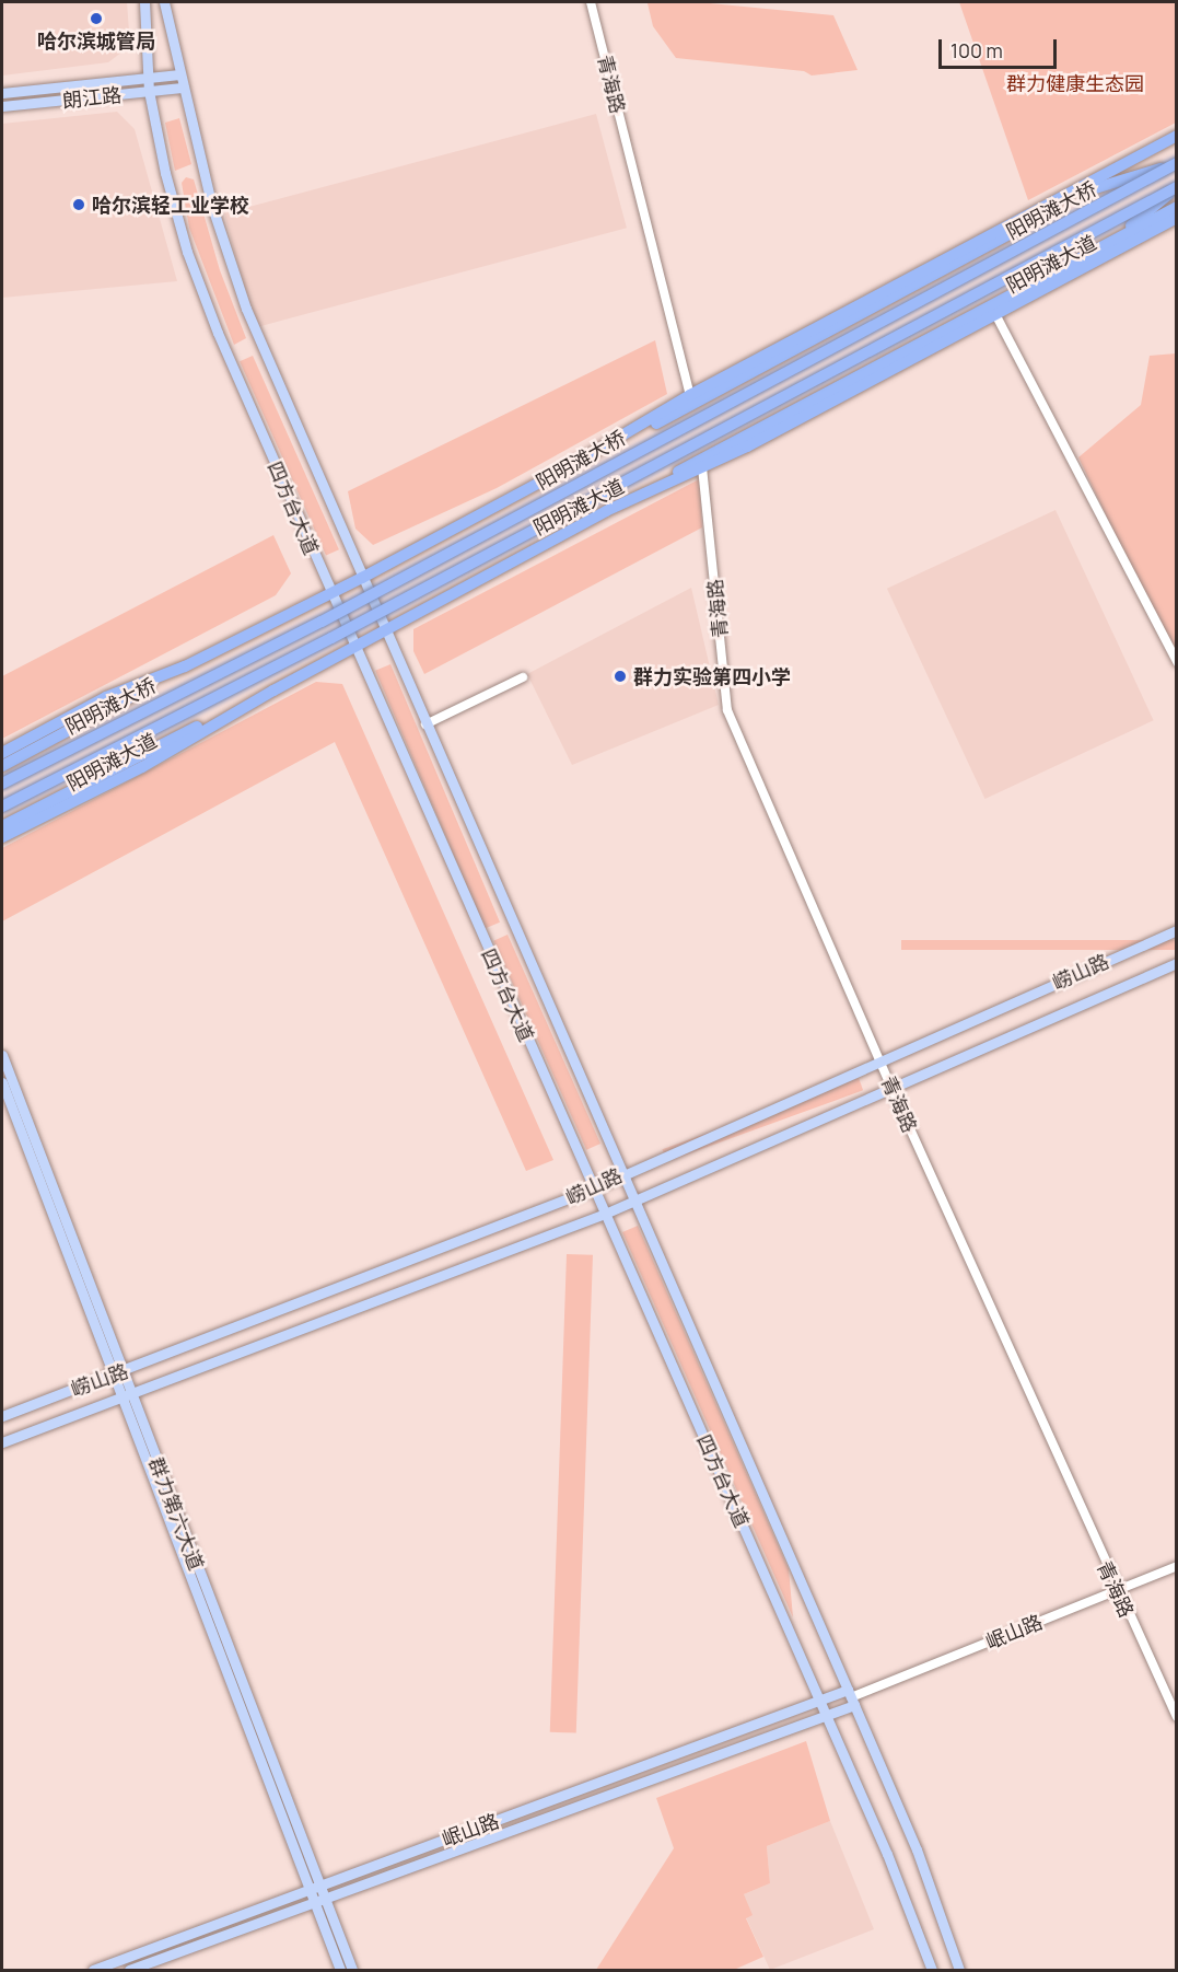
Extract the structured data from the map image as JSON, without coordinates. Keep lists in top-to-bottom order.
{
  "streets": {
    "highway": ["阳明滩大桥", "阳明滩大道"],
    "main road": [
      "朗江路",
      "四方台大道",
      "崂山路",
      "群力第六大道",
      "岷山路"
    ],
    "street": ["青海路"]
  },
  "crossings": [
    ["青海路", "阳明滩大道"],
    ["青海路", "崂山路"],
    ["青海路", "岷山路"],
    ["朗江路", "四方台大道"],
    ["阳明滩大道", "四方台大道"],
    ["四方台大道", "崂山路"],
    ["四方台大道", "岷山路"],
    ["崂山路", "群力第六大道"],
    ["群力第六大道", "岷山路"]
  ],
  "parks": ["群力健康生态园"],
  "places": ["哈尔滨城管局", "哈尔滨轻工业学校", "群力实验第四小学"],
  "scale_bar": "100 m"
}
